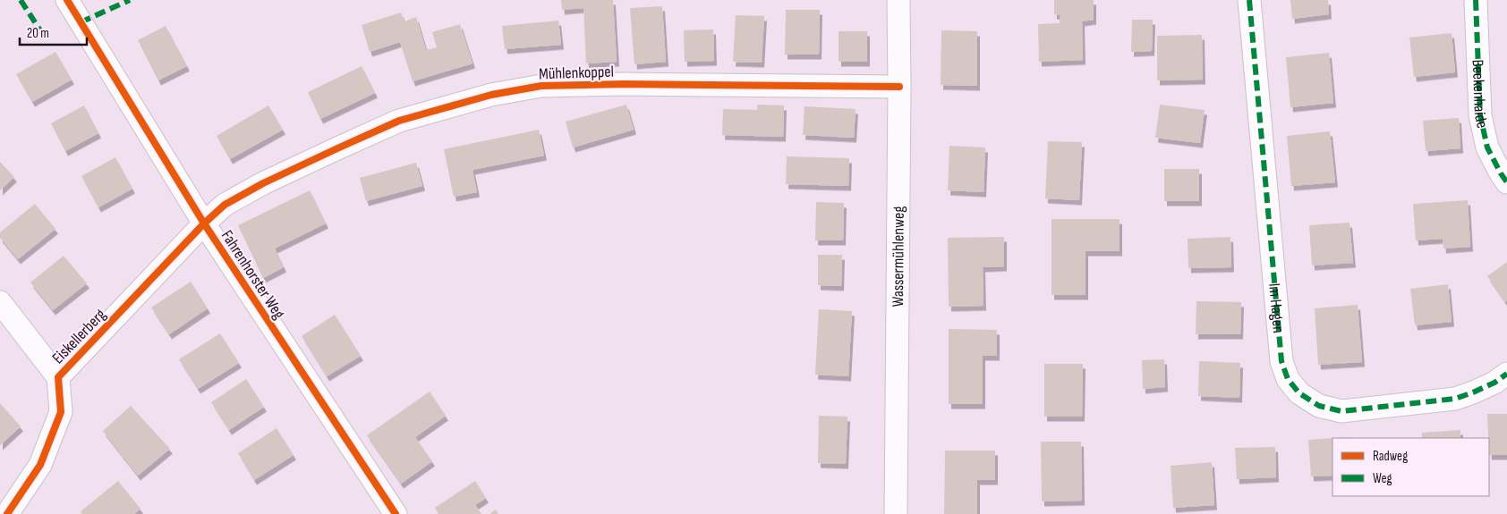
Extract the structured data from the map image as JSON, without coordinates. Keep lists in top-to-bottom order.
{
  "streets": {
    "street": [
      "Mühlenkoppel",
      "Beekenhaide",
      "Wassermühlenweg",
      "Fahrenhorster Weg",
      "Im Hagen",
      "Eiskellerberg"
    ]
  },
  "crossings": [
    ["Mühlenkoppel", "Wassermühlenweg"],
    ["Mühlenkoppel", "Fahrenhorster Weg"],
    ["Mühlenkoppel", "Eiskellerberg"],
    ["Fahrenhorster Weg", "Eiskellerberg"]
  ],
  "legend": ["Radweg", "Weg"],
  "scale_bar": "20 m"
}
